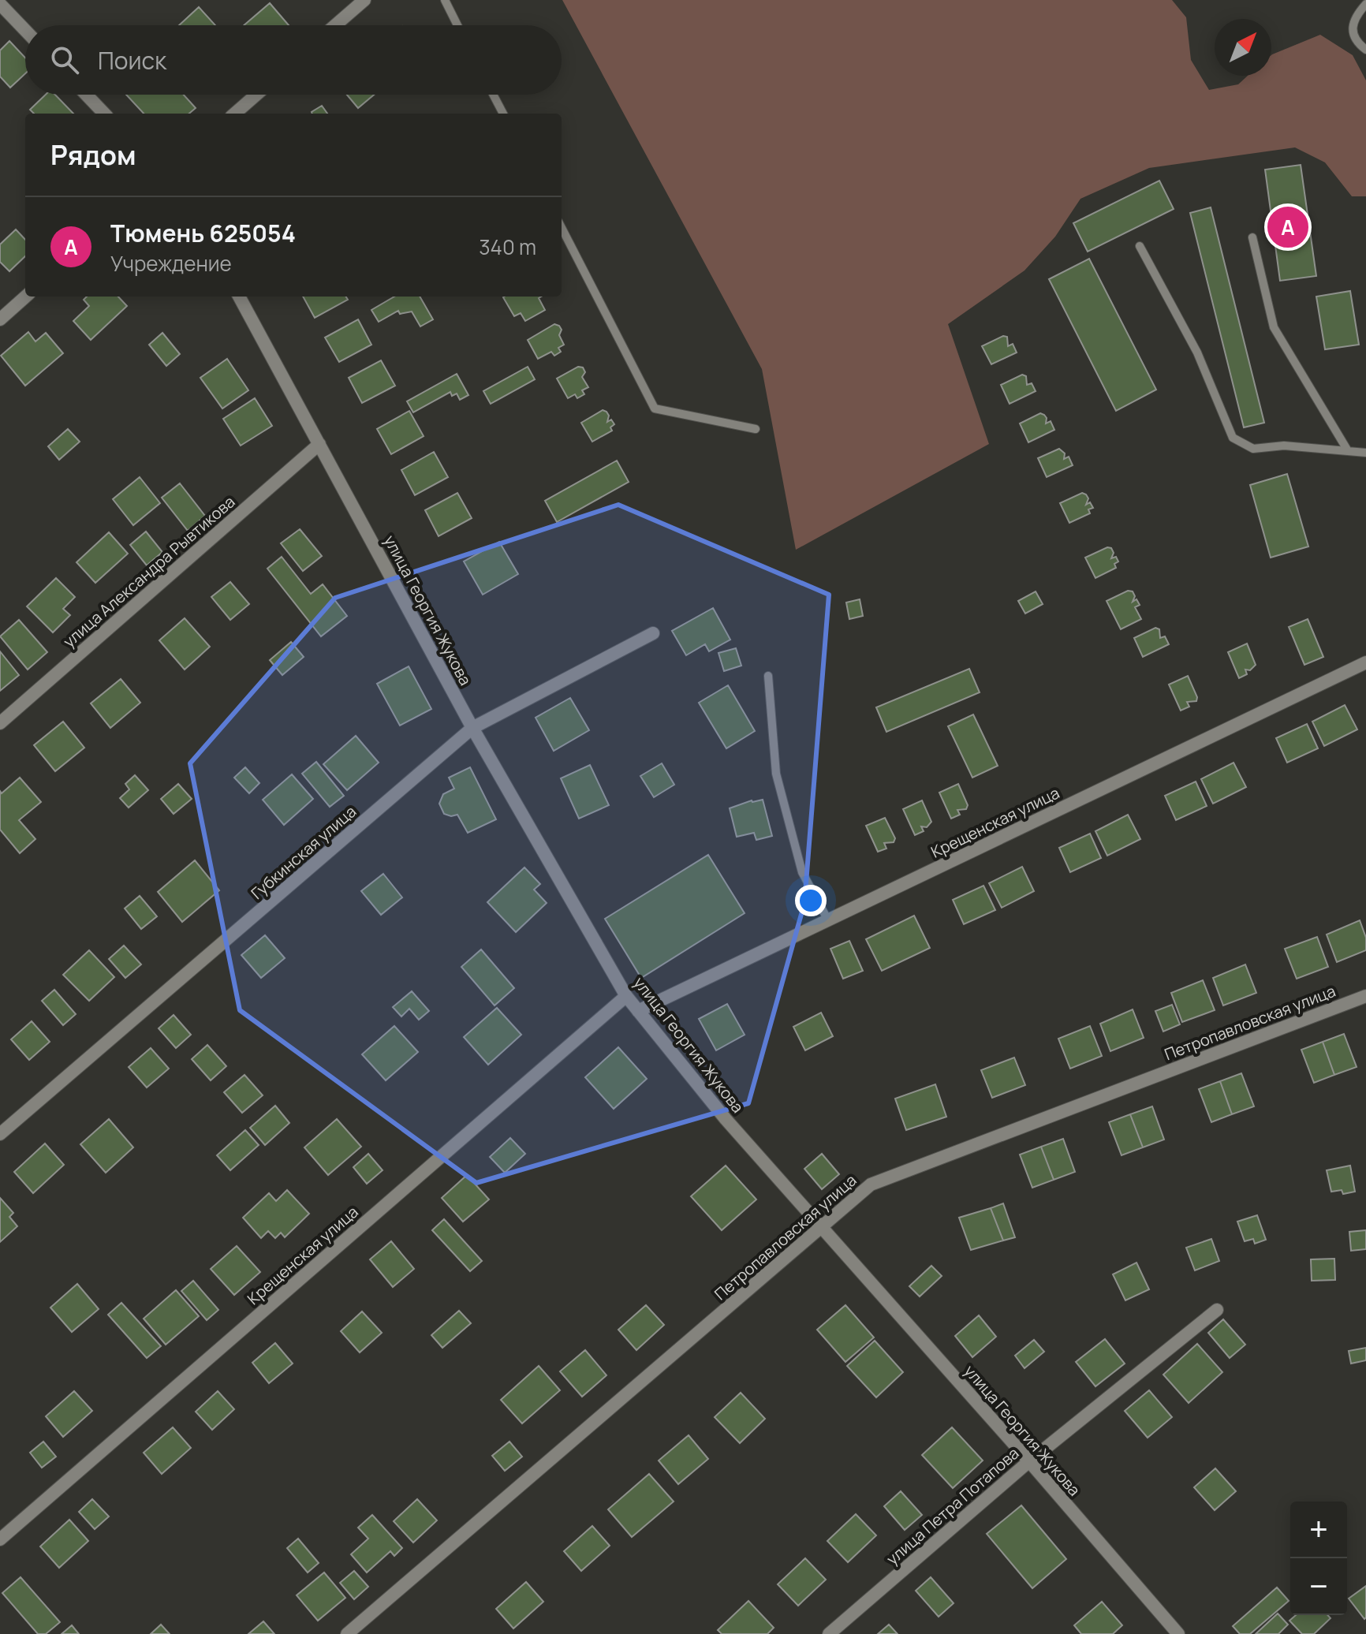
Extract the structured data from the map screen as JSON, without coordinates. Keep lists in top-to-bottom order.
{
  "streets": {
    "street": [
      "улица Александра Рывтикова",
      "улица Георгия Жукова",
      "Крещенская улица",
      "Губкинская улица",
      "Петропавловская улица",
      "улица Петра Потапова"
    ]
  },
  "crossings": [
    ["улица Александра Рывтикова", "улица Георгия Жукова"],
    ["улица Георгия Жукова", "Крещенская улица"],
    ["улица Георгия Жукова", "Губкинская улица"],
    ["улица Георгия Жукова", "Петропавловская улица"],
    ["улица Георгия Жукова", "улица Петра Потапова"]
  ],
  "north": "top right",
  "page": {
    "search": "Поиск",
    "heading": "Рядом",
    "list": [
      {
        "mark": "A",
        "name": "Тюмень 625054",
        "note": "Учреждение",
        "value": "340 m"
      }
    ],
    "pins": "A",
    "map_buttons": ["+", "−"]
  }
}
